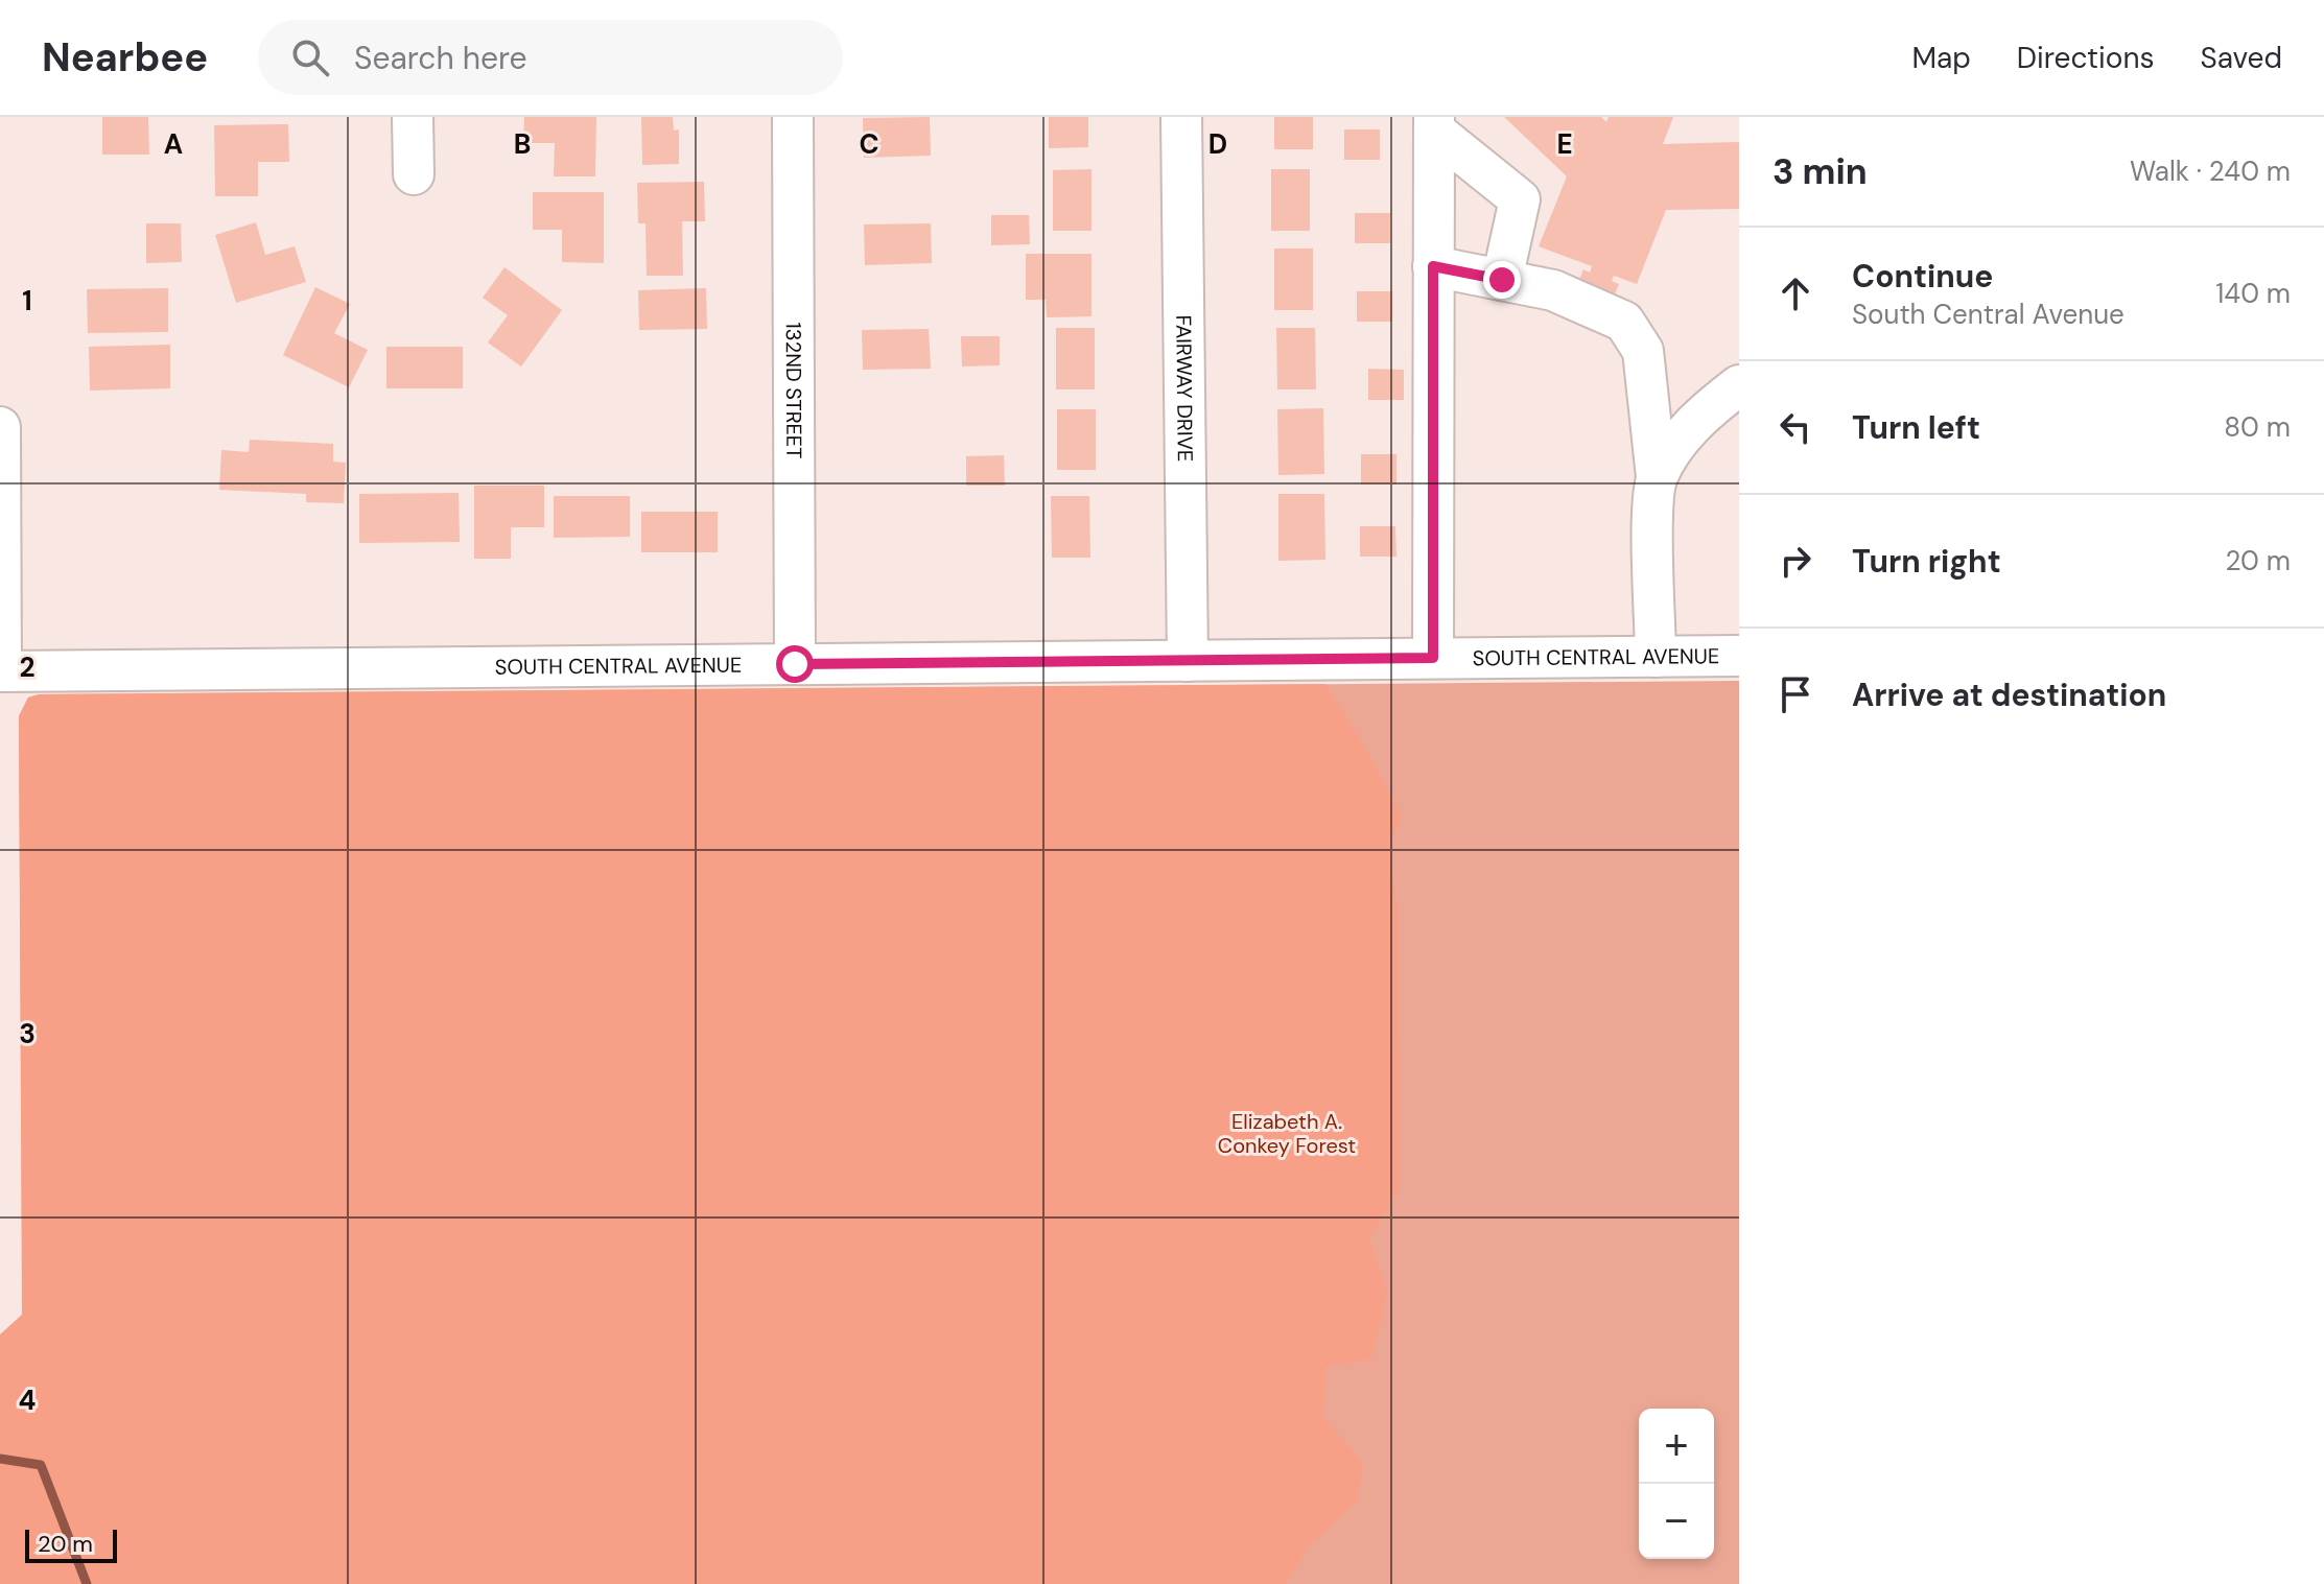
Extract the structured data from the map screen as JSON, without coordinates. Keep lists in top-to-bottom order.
{
  "streets": {
    "street": ["FAIRWAY DRIVE", "132ND STREET", "SOUTH CENTRAL AVENUE"]
  },
  "crossings": [
    ["FAIRWAY DRIVE", "SOUTH CENTRAL AVENUE"],
    ["132ND STREET", "SOUTH CENTRAL AVENUE"]
  ],
  "parks": ["Elizabeth A. Conkey Forest"],
  "scale_bar": "20 m",
  "page": {
    "header": "Nearbee",
    "search": "Search here",
    "nav": ["Map", "Directions", "Saved"],
    "heading": ["3 min", "Walk · 240 m"],
    "list": [
      ["Continue", "South Central Avenue", "140 m"],
      ["Turn left", "80 m"],
      ["Turn right", "20 m"],
      "Arrive at destination"
    ],
    "map_buttons": ["+", "−"],
    "scale": "20 m"
  },
  "grid": {
    "columns": [
      "A",
      "B",
      "C",
      "D",
      "E"
    ],
    "rows": [
      "1",
      "2",
      "3",
      "4"
    ]
  }
}
